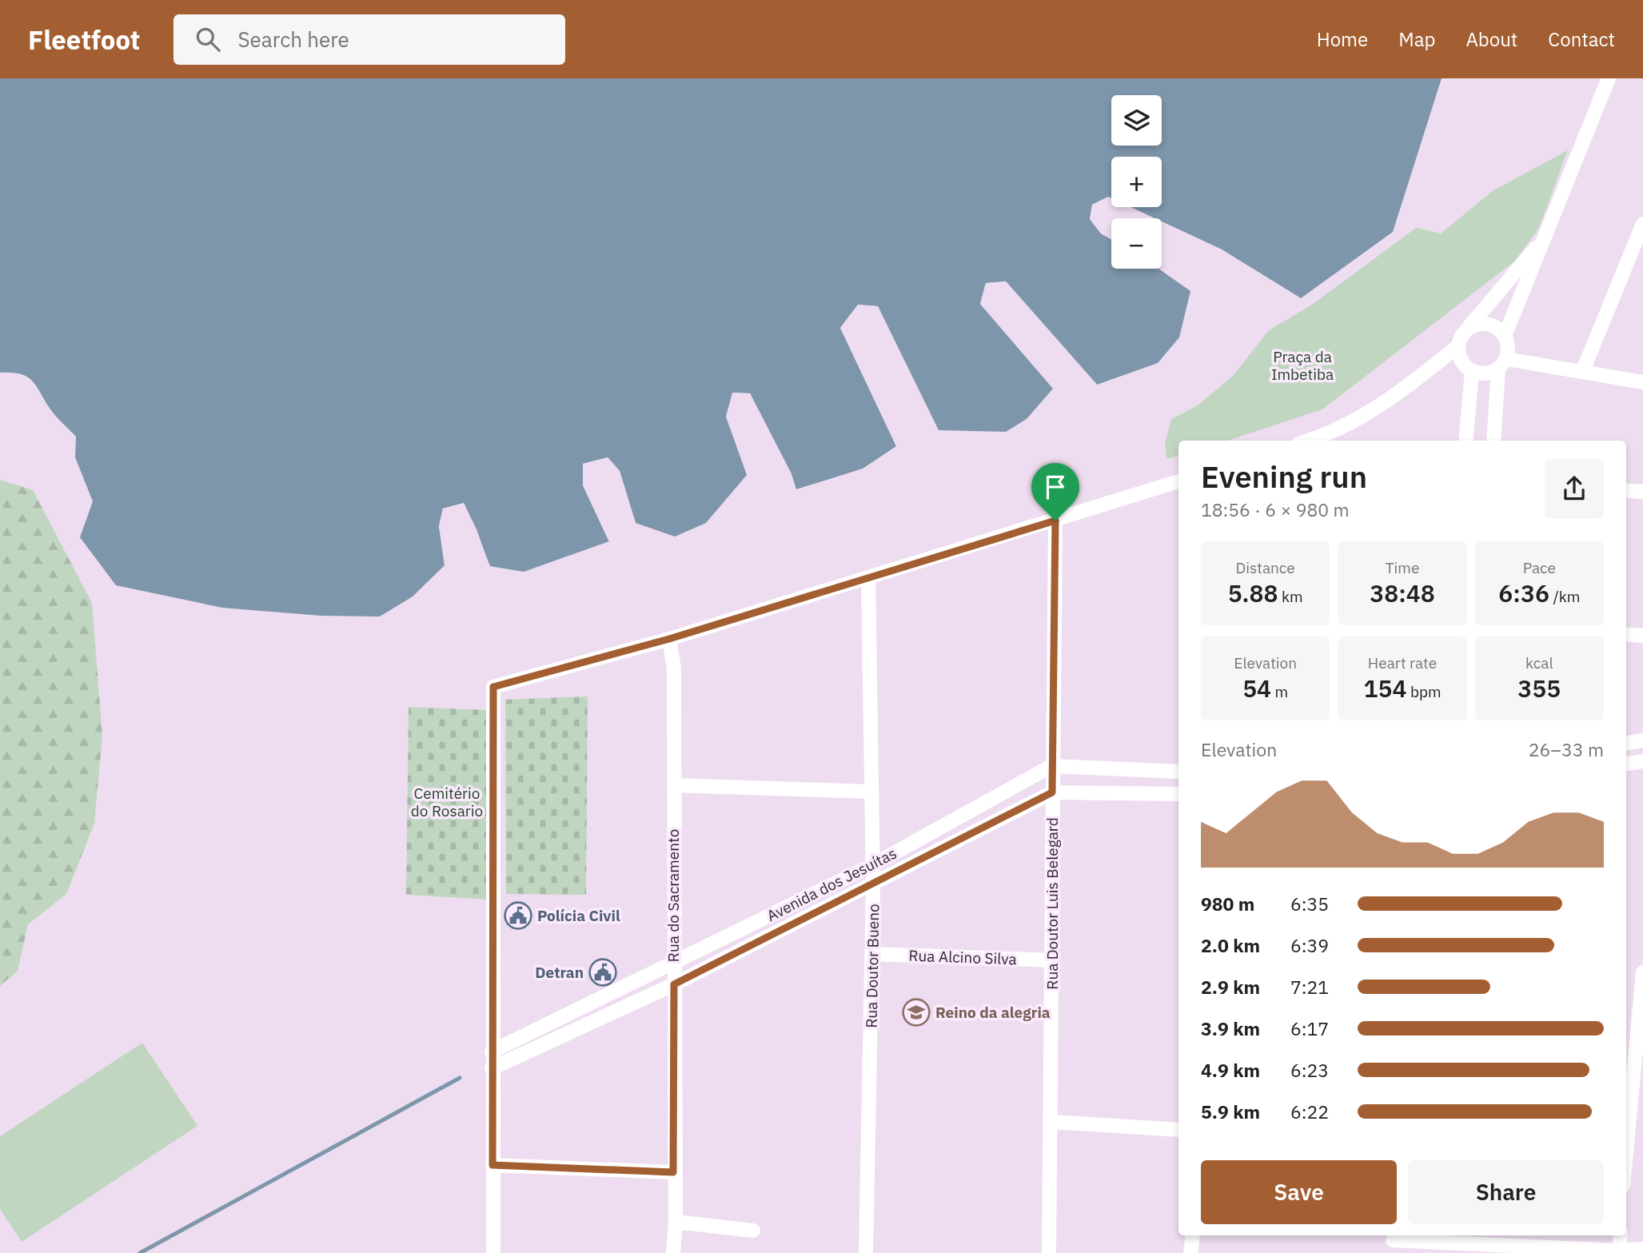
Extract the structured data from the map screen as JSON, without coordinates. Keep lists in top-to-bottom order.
{
  "streets": {
    "street": [
      "Avenida dos Jesuítas",
      "Rua do Sacramento",
      "Rua Doutor Luis Belegard",
      "Rua Alcino Silva",
      "Rua Doutor Bueno"
    ]
  },
  "crossings": [
    ["Avenida dos Jesuítas", "Rua do Sacramento"],
    ["Avenida dos Jesuítas", "Rua Doutor Luis Belegard"],
    ["Avenida dos Jesuítas", "Rua Doutor Bueno"],
    ["Rua Doutor Luis Belegard", "Rua Alcino Silva"],
    ["Rua Alcino Silva", "Rua Doutor Bueno"]
  ],
  "parks": ["Praça da Imbetiba", "Cemitério do Rosario"],
  "places": {
    "public building": ["Polícia Civil", "Detran"],
    "school or university": ["Reino da alegria"]
  },
  "page": {
    "header": "Fleetfoot",
    "search": "Search here",
    "nav": [
      "Home",
      "Map",
      "About",
      "Contact"
    ],
    "map_buttons": ["+", "−"],
    "heading": ["Evening run", "18:56 · 6 × 980 m"],
    "stats": [
      ["Distance", "5.88 km"],
      ["Time", "38:48"],
      ["Pace", "6:36 /km"],
      ["Elevation", "54 m"],
      ["Heart rate", "154 bpm"],
      ["kcal", "355"]
    ],
    "chart": ["Elevation", "26–33 m"],
    "list": [
      {
        "name": "980 m",
        "note": "6:35"
      },
      {
        "name": "2.0 km",
        "note": "6:39"
      },
      {
        "name": "2.9 km",
        "note": "7:21"
      },
      {
        "name": "3.9 km",
        "note": "6:17"
      },
      {
        "name": "4.9 km",
        "note": "6:23"
      },
      {
        "name": "5.9 km",
        "note": "6:22"
      }
    ],
    "buttons": ["Save", "Share"]
  }
}
